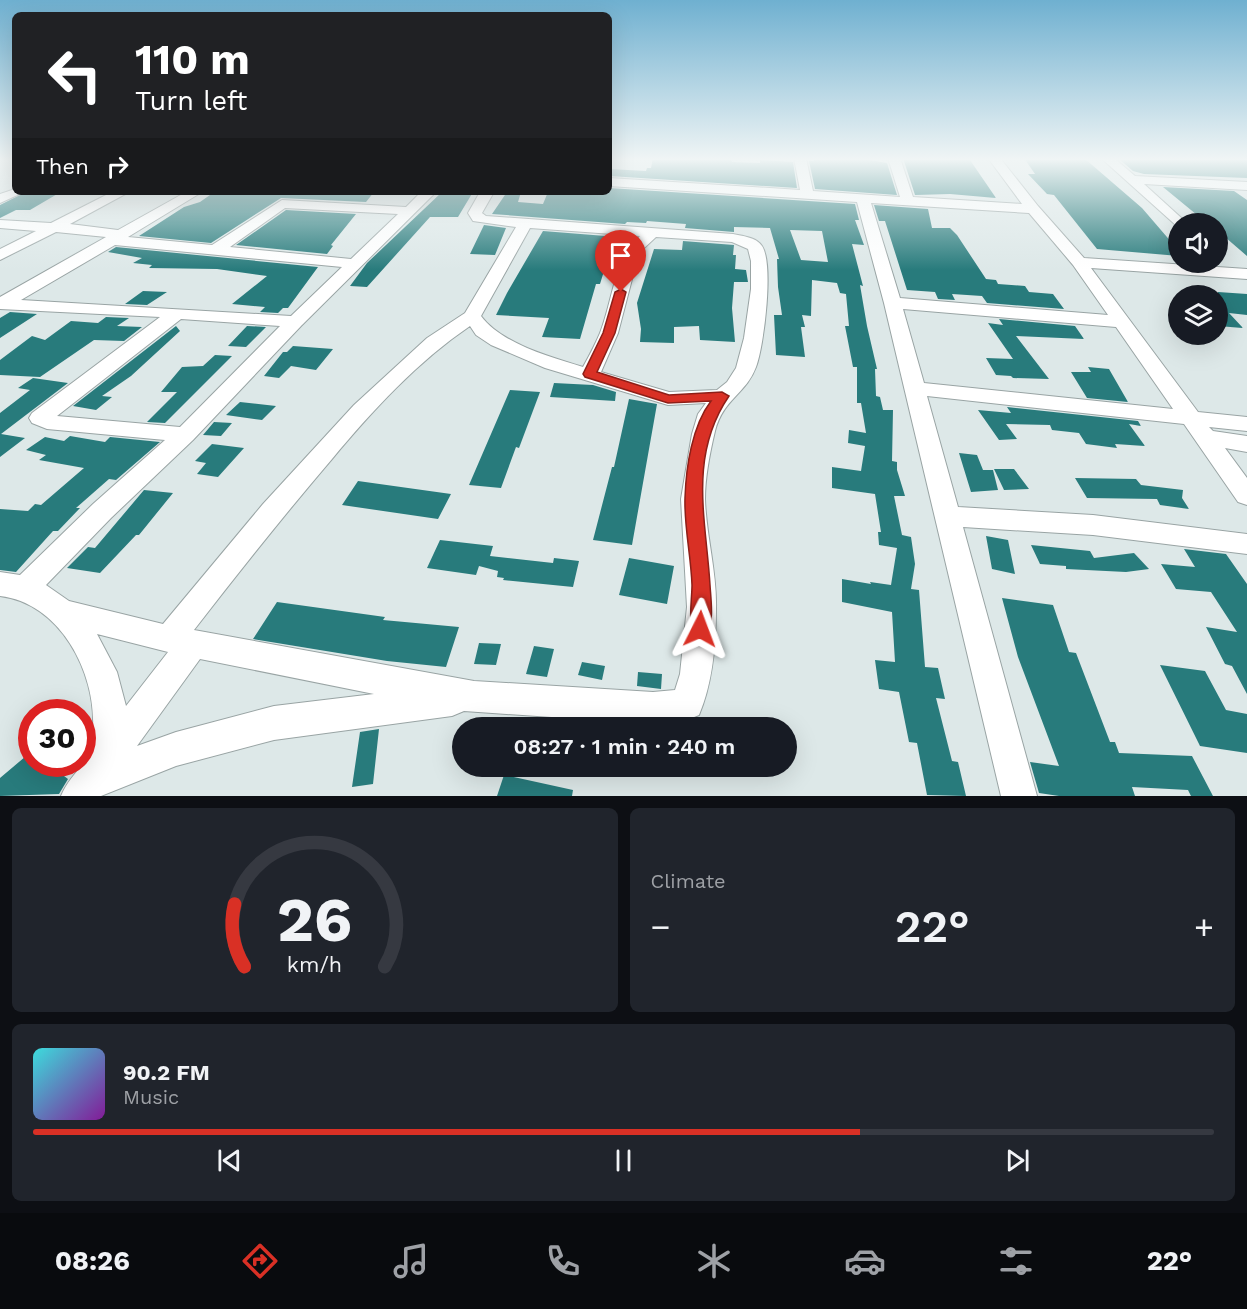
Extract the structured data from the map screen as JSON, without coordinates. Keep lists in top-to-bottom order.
{
  "page": {
    "turn": ["110 m", "Turn left"],
    "then": "Then",
    "limit": "30",
    "trip": "08:27 · 1 min · 240 m",
    "tile": "Climate",
    "heat": ["−", "22°", "+"],
    "song": ["90.2 FM", "Music"],
    "tabs": ["08:26", "22°"],
    "gauge": ["26", "km/h"]
  }
}
